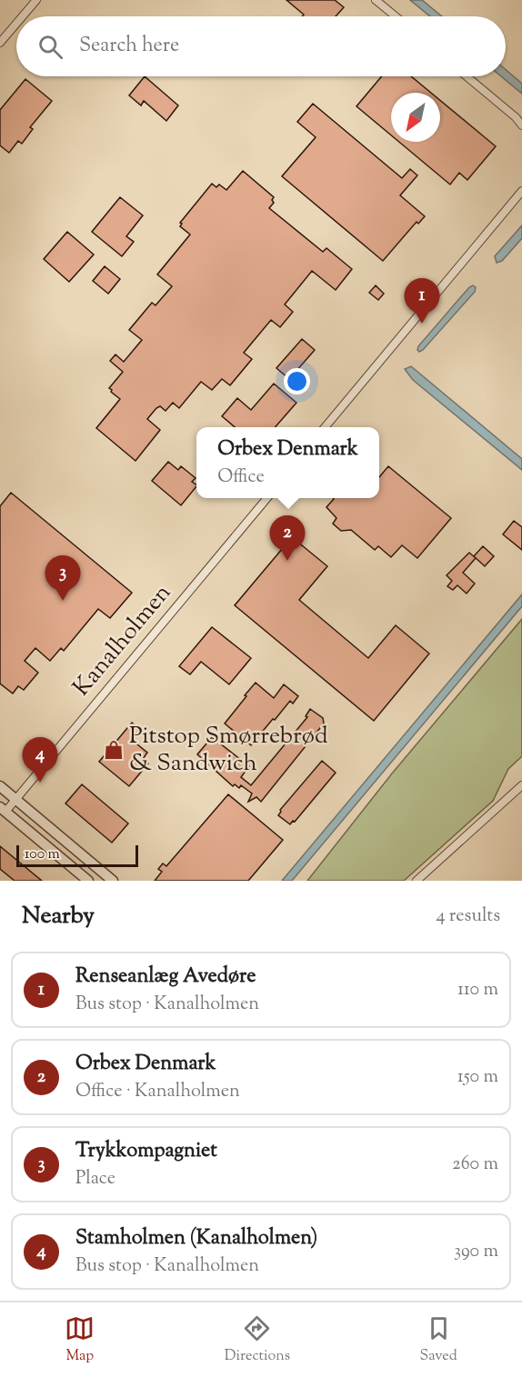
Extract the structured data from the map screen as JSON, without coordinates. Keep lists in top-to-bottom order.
{
  "streets": {
    "street": ["Kanalholmen"]
  },
  "places": {
    "shop": ["Pitstop Smørrebrød & Sandwich"]
  },
  "scale_bar": "100 m",
  "north": "bottom left",
  "page": {
    "search": "Search here",
    "pins": [
      "1",
      "2",
      "3",
      "4"
    ],
    "popup": ["Orbex Denmark", "Office"],
    "scale": "100 m",
    "heading": ["Nearby", "4 results"],
    "list": [
      {
        "mark": "1",
        "name": "Renseanlæg Avedøre",
        "note": "Bus stop · Kanalholmen",
        "value": "110 m"
      },
      {
        "mark": "2",
        "name": "Orbex Denmark",
        "note": "Office · Kanalholmen",
        "value": "150 m"
      },
      {
        "mark": "3",
        "name": "Trykkompagniet",
        "note": "Place",
        "value": "260 m"
      },
      {
        "mark": "4",
        "name": "Stamholmen (Kanalholmen)",
        "note": "Bus stop · Kanalholmen",
        "value": "390 m"
      }
    ],
    "nav": ["Map", "Directions", "Saved"]
  }
}
